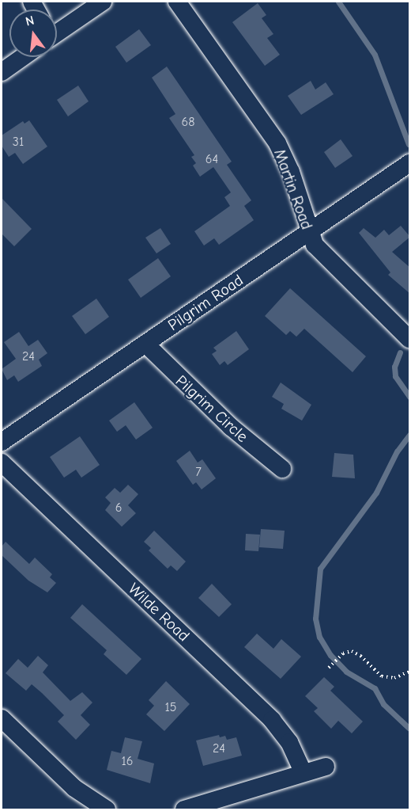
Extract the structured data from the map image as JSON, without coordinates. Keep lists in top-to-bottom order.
{
  "streets": {
    "street": [
      "Martin Road",
      "Pilgrim Road",
      "Pilgrim Circle",
      "Wilde Road"
    ]
  },
  "crossings": [
    ["Martin Road", "Pilgrim Road"],
    ["Pilgrim Road", "Pilgrim Circle"]
  ],
  "house_numbers": [
    "68",
    "31",
    "64",
    "24",
    "7",
    "6",
    "15",
    "24",
    "16"
  ],
  "north": "top"
}
